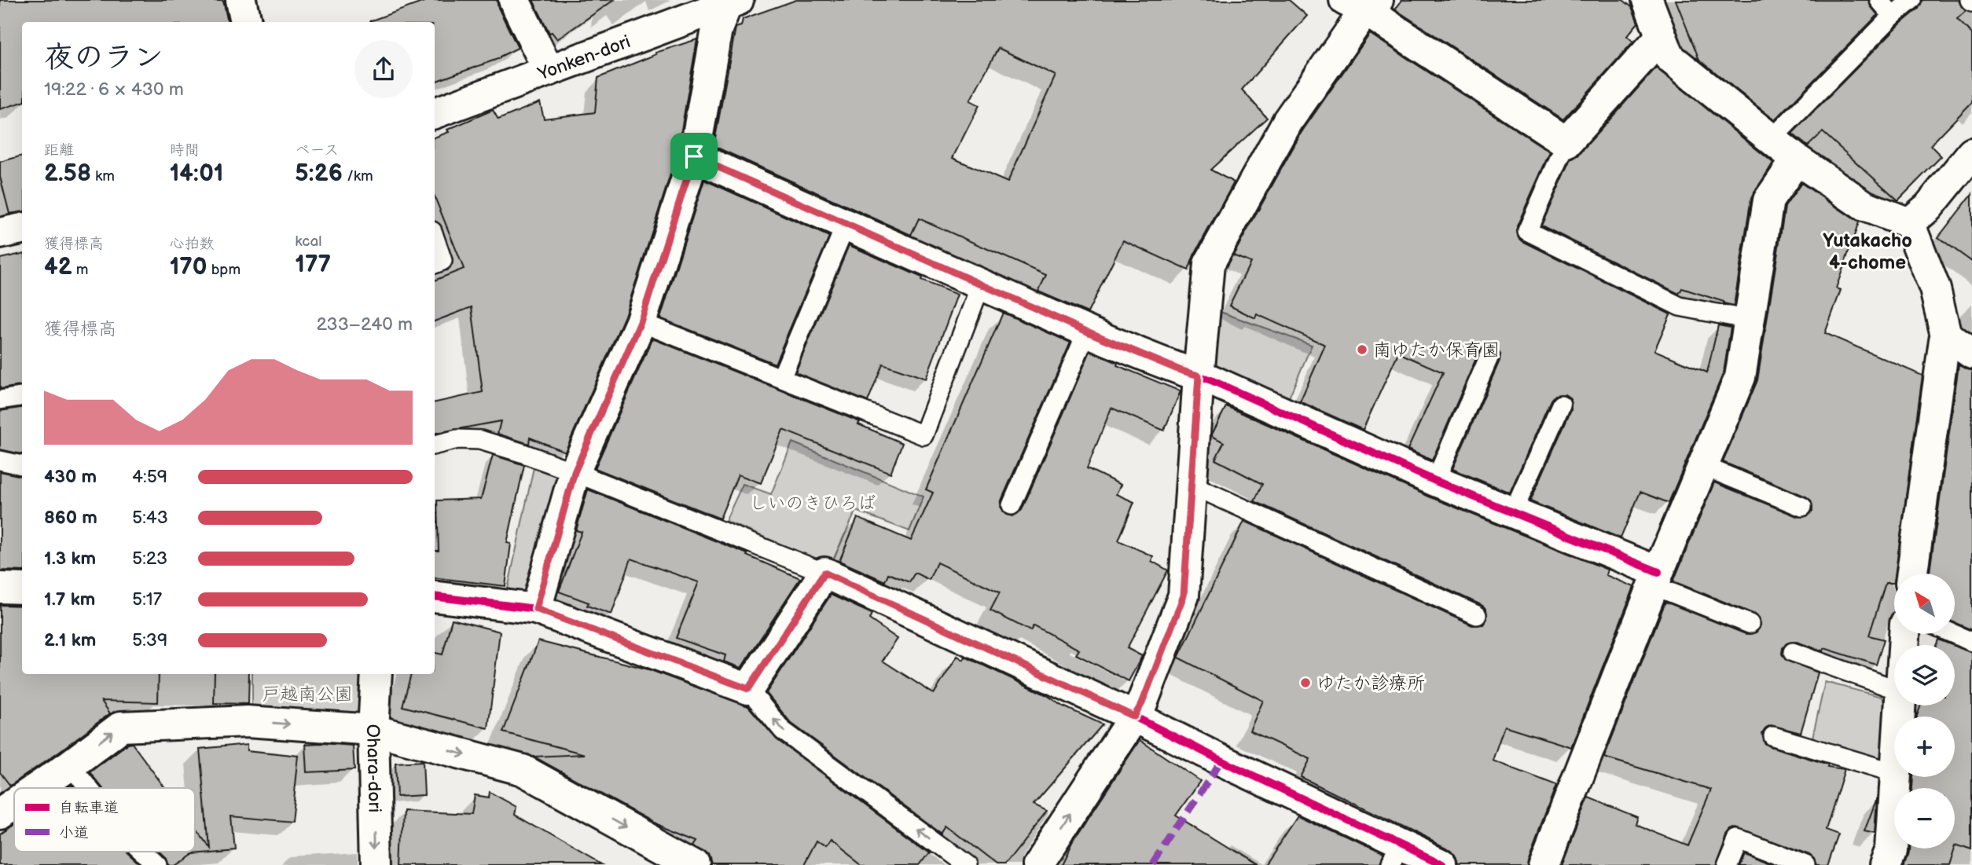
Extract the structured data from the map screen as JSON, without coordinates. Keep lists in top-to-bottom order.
{
  "streets": {
    "street": ["Yonken-dori", "Ohara-dori"]
  },
  "one_way": ["Ohara-dori"],
  "districts": ["Yutakacho 4-chome"],
  "parks": ["しいのきひろば", "戸越南公園"],
  "places": ["南ゆたか保育園", "ゆたか診療所"],
  "legend": ["自転車道", "小道"],
  "north": "top left",
  "page": {
    "heading": ["夜のラン", "19:22 · 6 × 430 m"],
    "stats": [
      ["距離", "2.58 km"],
      ["時間", "14:01"],
      ["ペース", "5:26 /km"],
      ["獲得標高", "42 m"],
      ["心拍数", "170 bpm"],
      ["kcal", "177"]
    ],
    "chart": ["獲得標高", "233–240 m"],
    "list": [
      {
        "name": "430 m",
        "note": "4:59"
      },
      {
        "name": "860 m",
        "note": "5:43"
      },
      {
        "name": "1.3 km",
        "note": "5:23"
      },
      {
        "name": "1.7 km",
        "note": "5:17"
      },
      {
        "name": "2.1 km",
        "note": "5:39"
      }
    ],
    "map_buttons": ["+", "−"]
  }
}
